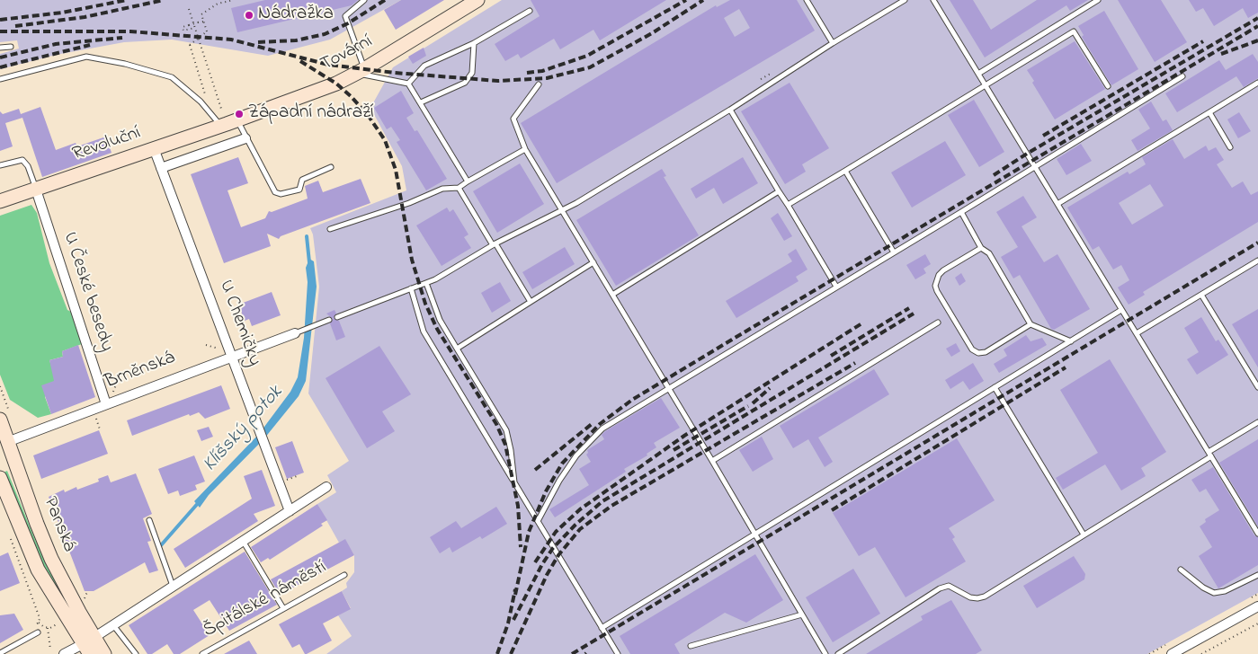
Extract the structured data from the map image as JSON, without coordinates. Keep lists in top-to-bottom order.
{
  "streets": {
    "street": [
      "Tovární",
      "Revoluční",
      "U České besedy",
      "U Chemičky",
      "Brněnská",
      "Panská"
    ],
    "lane": ["Špitálské náměstí"]
  },
  "crossings": [
    ["Tovární", "Revoluční"],
    ["Revoluční", "U České besedy"],
    ["Revoluční", "U Chemičky"],
    ["U České besedy", "Brněnská"],
    ["U Chemičky", "Brněnská"],
    ["Brněnská", "Panská"]
  ],
  "water": ["Klíšský potok"],
  "places": ["Nádražka", "Západní nádraží"]
}
